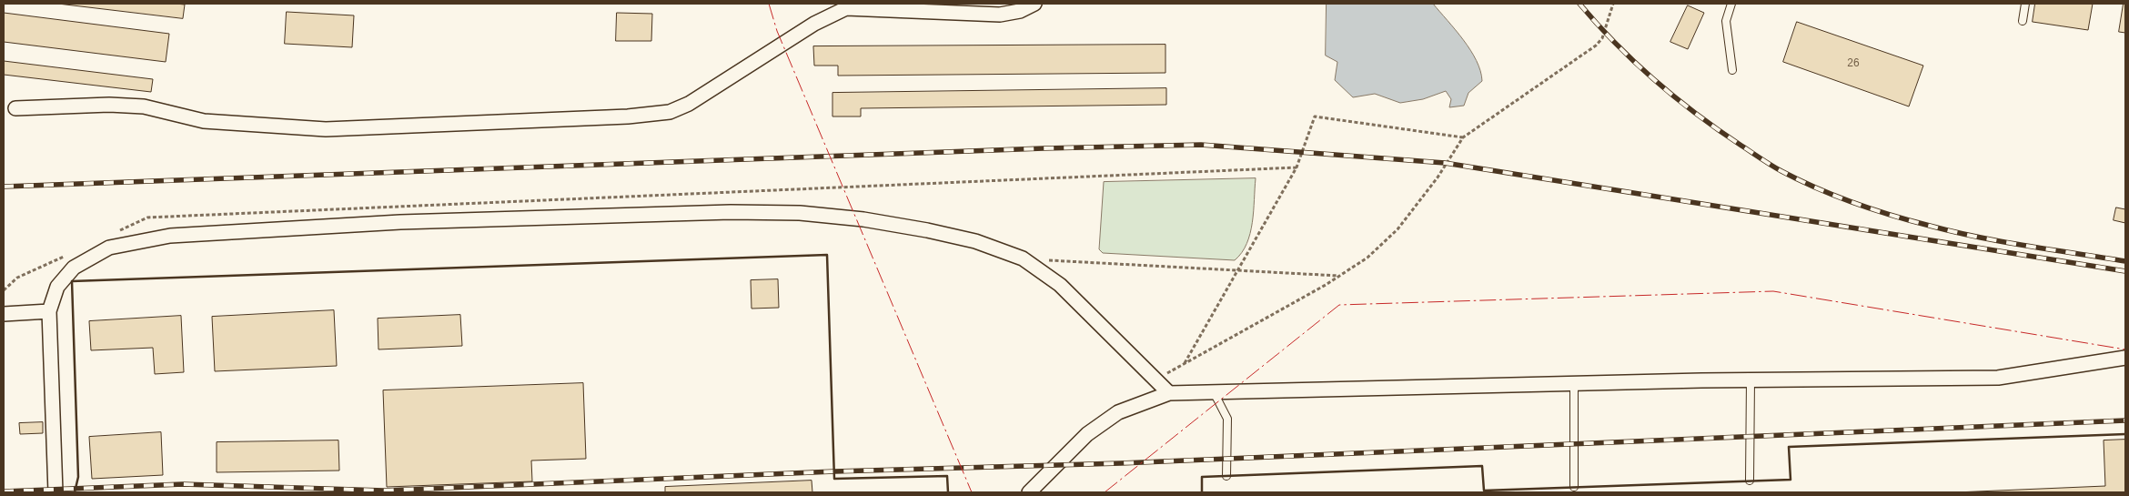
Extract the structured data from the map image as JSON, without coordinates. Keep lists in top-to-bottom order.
{
  "house_numbers": ["26"]
}
